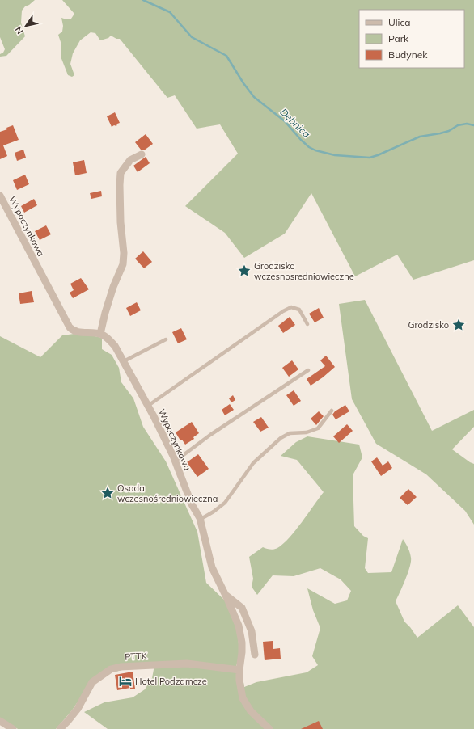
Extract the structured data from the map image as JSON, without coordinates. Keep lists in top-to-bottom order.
{
  "streets": {
    "street": ["Wypoczynkowa", "PTTK"]
  },
  "crossings": [
    ["Wypoczynkowa", "PTTK"]
  ],
  "water": ["Dębnica"],
  "places": {
    "place": ["Grodzisko wczesnosredniowieczne", "Grodzisko", "Osada wczesnośredniowieczna"],
    "hotel": ["Hotel Podzamcze"]
  },
  "legend": ["Ulica", "Park", "Budynek"],
  "north": "bottom left"
}
